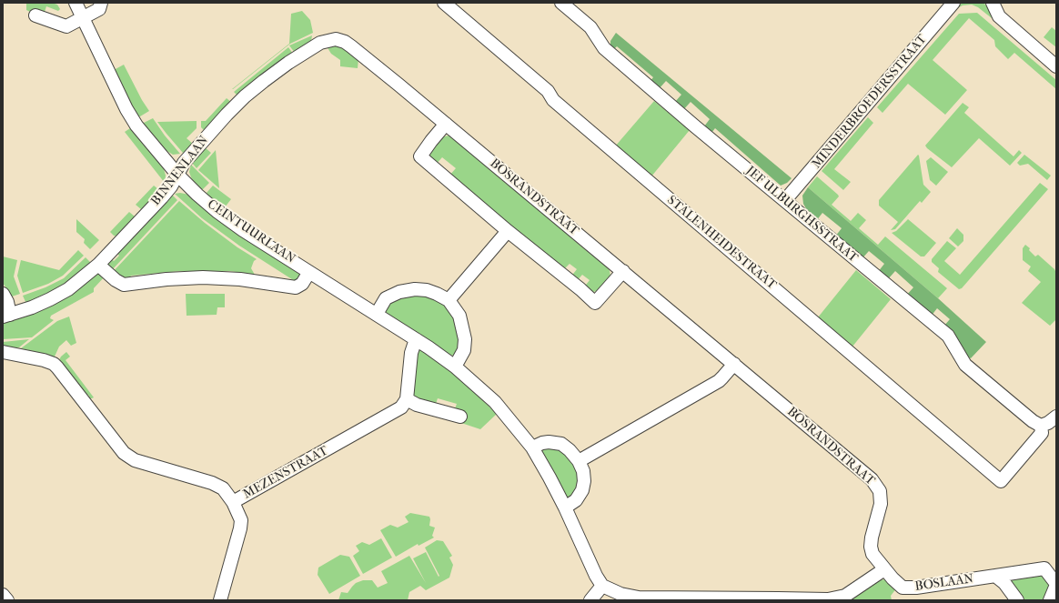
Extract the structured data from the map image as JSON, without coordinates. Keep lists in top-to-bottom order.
{
  "streets": {
    "street": [
      "MINDERBROEDERSSTRAAT",
      "BINNENLAAN",
      "BOSRANDSTRAAT",
      "JEF ULBURGHSSTRAAT",
      "CEINTUURLAAN",
      "STALENHEIDESTRAAT",
      "MEZENSTRAAT",
      "BOSLAAN"
    ]
  },
  "crossings": [
    ["MINDERBROEDERSSTRAAT", "JEF ULBURGHSSTRAAT"],
    ["BINNENLAAN", "BOSRANDSTRAAT"],
    ["BINNENLAAN", "CEINTUURLAAN"],
    ["BOSRANDSTRAAT", "BOSLAAN"],
    ["JEF ULBURGHSSTRAAT", "STALENHEIDESTRAAT"]
  ]
}
